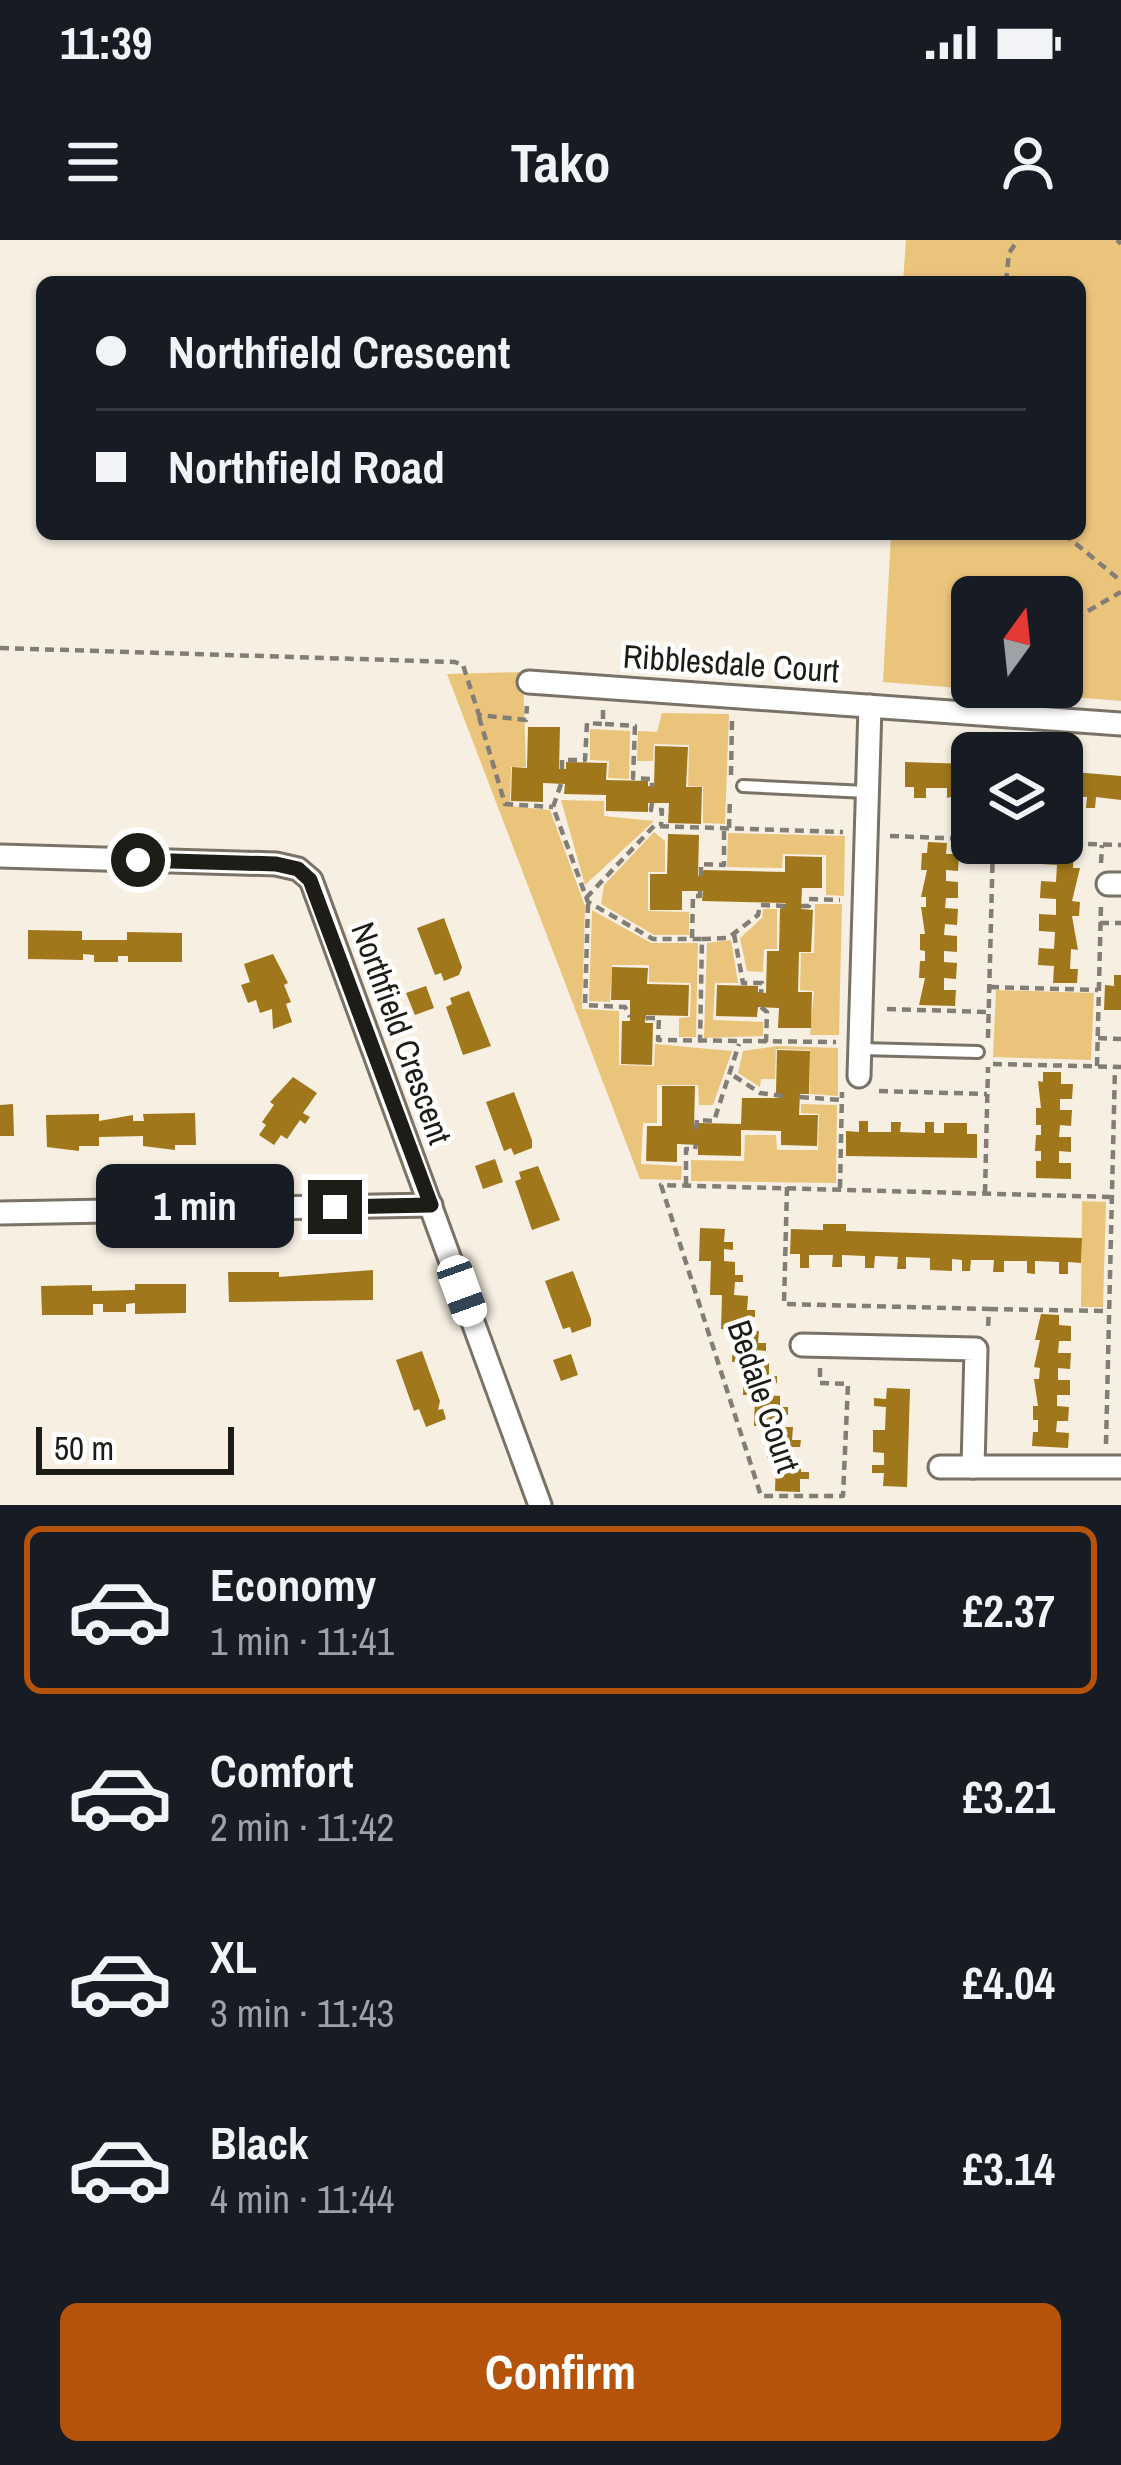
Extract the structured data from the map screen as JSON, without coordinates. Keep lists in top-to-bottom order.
{
  "streets": {
    "street": ["Ribblesdale Court", "Northfield Crescent", "Bedale Court"]
  },
  "scale_bar": "50 m",
  "north": "top",
  "page": {
    "status": "11:39",
    "header": "Tako",
    "banner": ["Northfield Crescent", "Northfield Road"],
    "bubble": "1 min",
    "scale": "50 m",
    "list": [
      {
        "name": "Economy",
        "note": "1 min · 11:41",
        "value": "£2.37"
      },
      {
        "name": "Comfort",
        "note": "2 min · 11:42",
        "value": "£3.21"
      },
      {
        "name": "XL",
        "note": "3 min · 11:43",
        "value": "£4.04"
      },
      {
        "name": "Black",
        "note": "4 min · 11:44",
        "value": "£3.14"
      }
    ],
    "buttons": "Confirm"
  }
}
